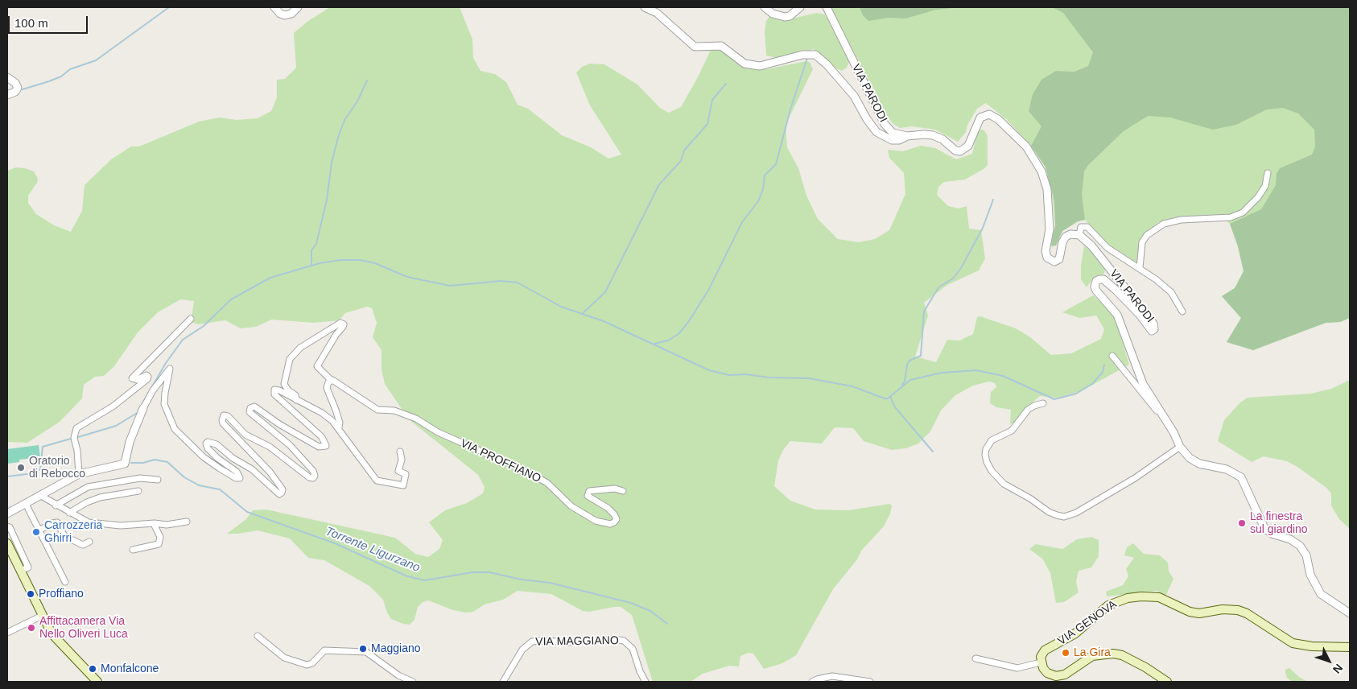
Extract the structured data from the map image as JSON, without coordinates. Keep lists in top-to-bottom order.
{
  "streets": {
    "main road": ["VIA GENOVA"],
    "street": ["VIA PARODI", "VIA PROFFIANO", "VIA MAGGIANO"]
  },
  "water": ["Torrente Ligurzano"],
  "places": [
    "Oratorio di Rebocco",
    "La finestra sul giardino",
    "Carrozzeria Ghirri",
    "Proffiano",
    "Affittacamera Via Nello Oliveri Luca",
    "Maggiano",
    "La Gira",
    "Monfalcone"
  ],
  "scale_bar": "100 m",
  "north": "bottom right"
}
